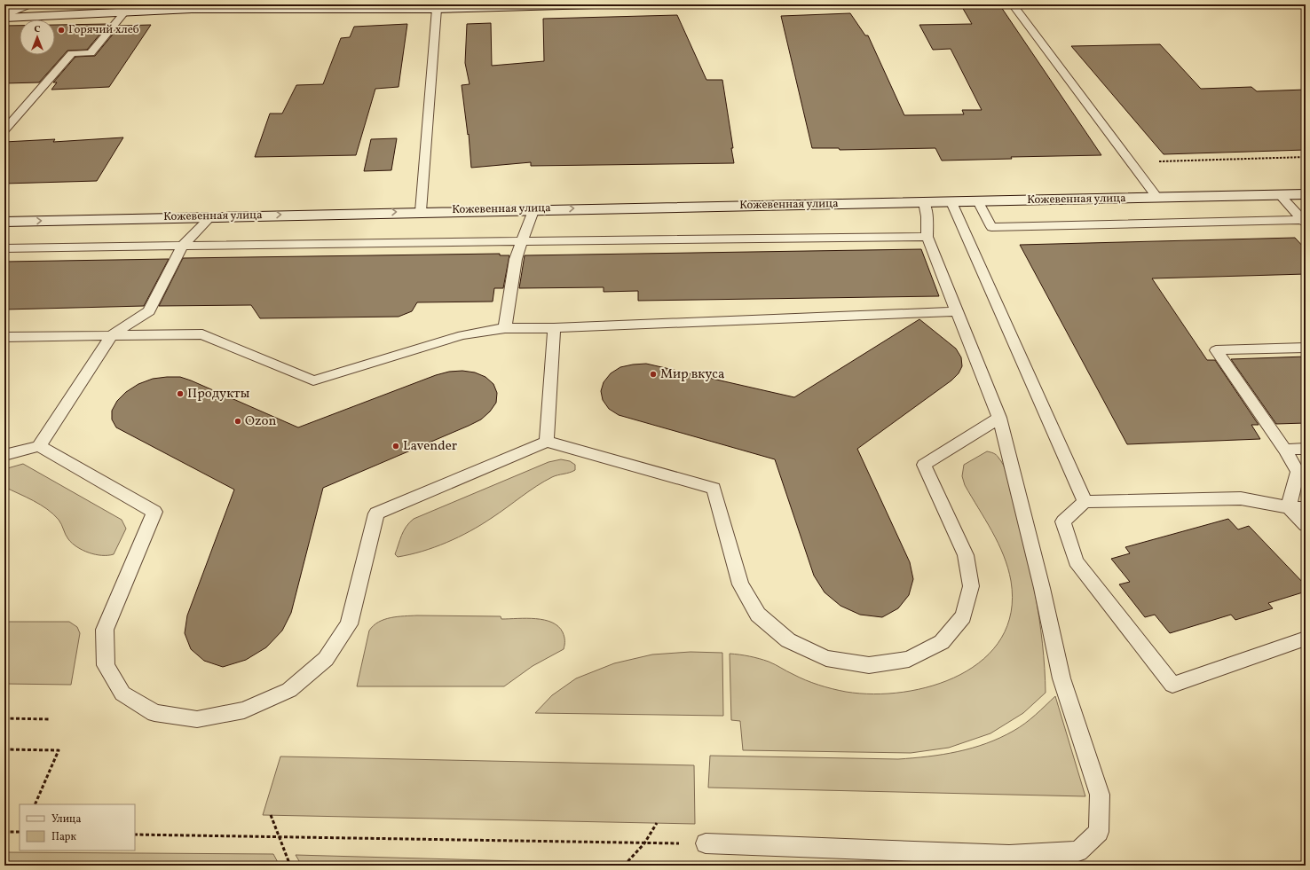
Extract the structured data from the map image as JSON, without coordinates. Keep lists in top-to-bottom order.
{
  "streets": {
    "main road": ["Кожевенная улица"]
  },
  "one_way": ["Кожевенная улица"],
  "places": [
    "Горячий хлеб",
    "Мир вкуса",
    "Продукты",
    "Ozon",
    "Lavender"
  ],
  "legend": ["Улица", "Парк"],
  "north": "top"
}
